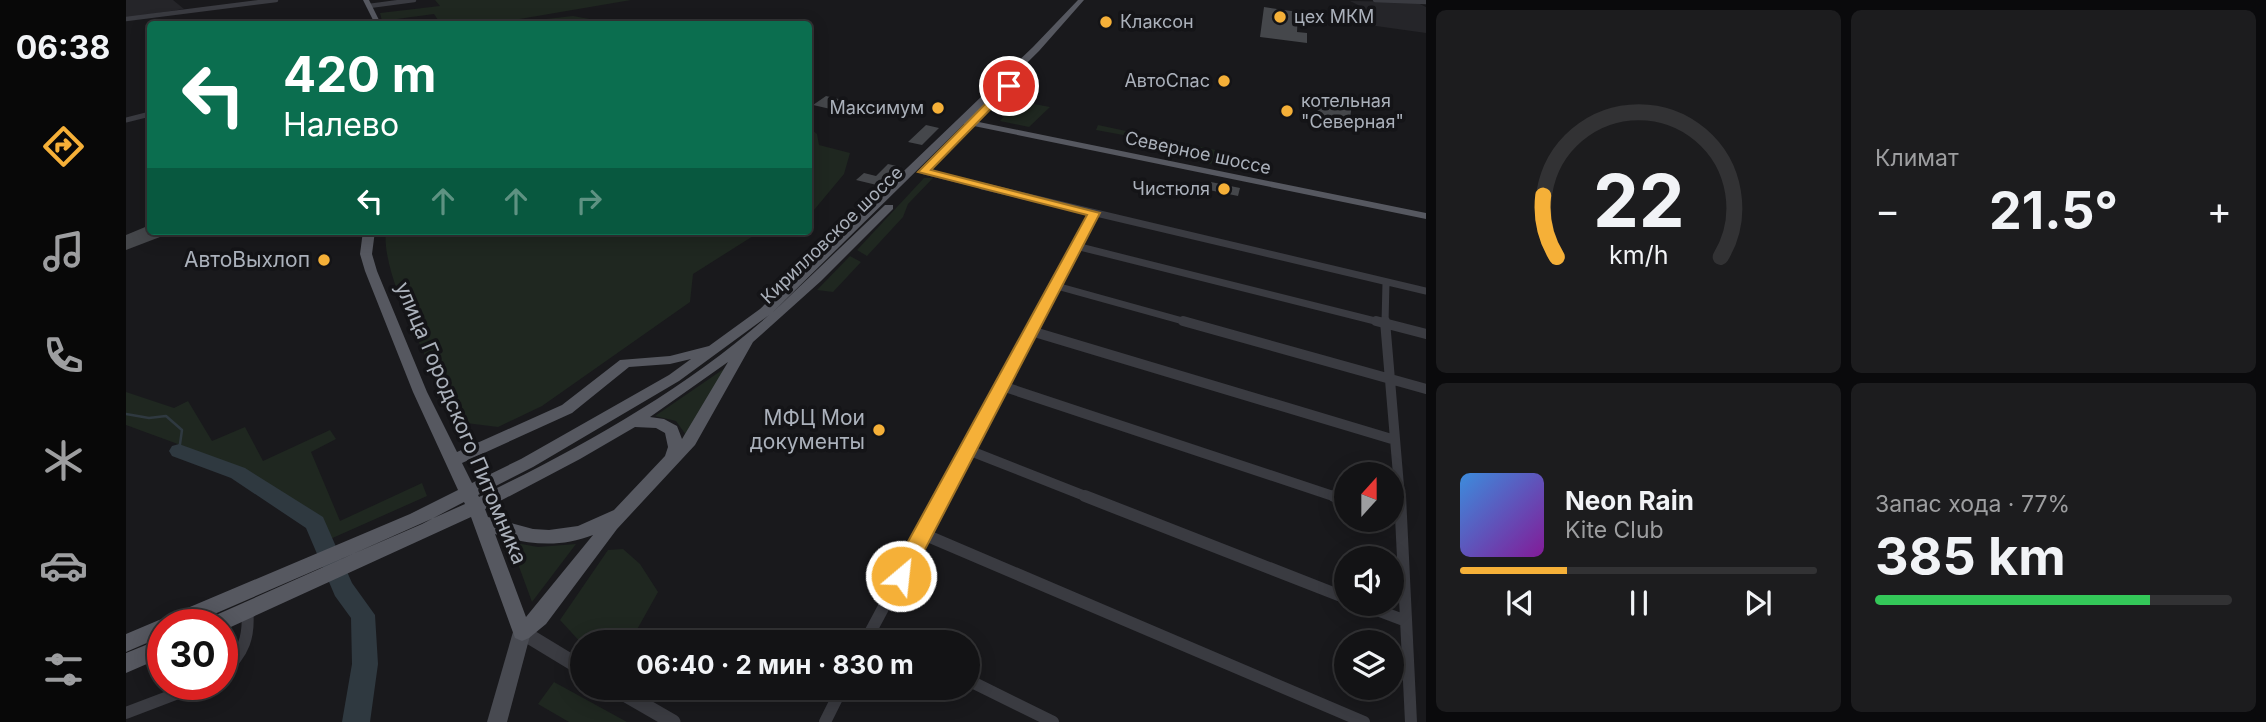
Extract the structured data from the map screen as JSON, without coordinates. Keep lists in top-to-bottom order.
{
  "streets": {
    "main road": ["Северное шоссе", "Кирилловское шоссе", "улица Городского Питомника"]
  },
  "crossings": [
    ["Северное шоссе", "Кирилловское шоссе"]
  ],
  "places": [
    "цех МКМ",
    "Клаксон",
    "АвтоСпас",
    "Максимум",
    "котельная \"Северная\"",
    "Чистюля",
    "АвтоВыхлоп",
    "МФЦ Мои документы"
  ],
  "north": "top",
  "page": {
    "tabs": "06:38",
    "tile": [
      "Климат",
      ["Запас хода · 77%", "385 km"]
    ],
    "turn": ["420 m", "Налево"],
    "heat": ["−", "21.5°", "+"],
    "song": ["Neon Rain", "Kite Club"],
    "limit": "30",
    "trip": "06:40 · 2 мин · 830 m",
    "gauge": ["22", "km/h"]
  }
}
